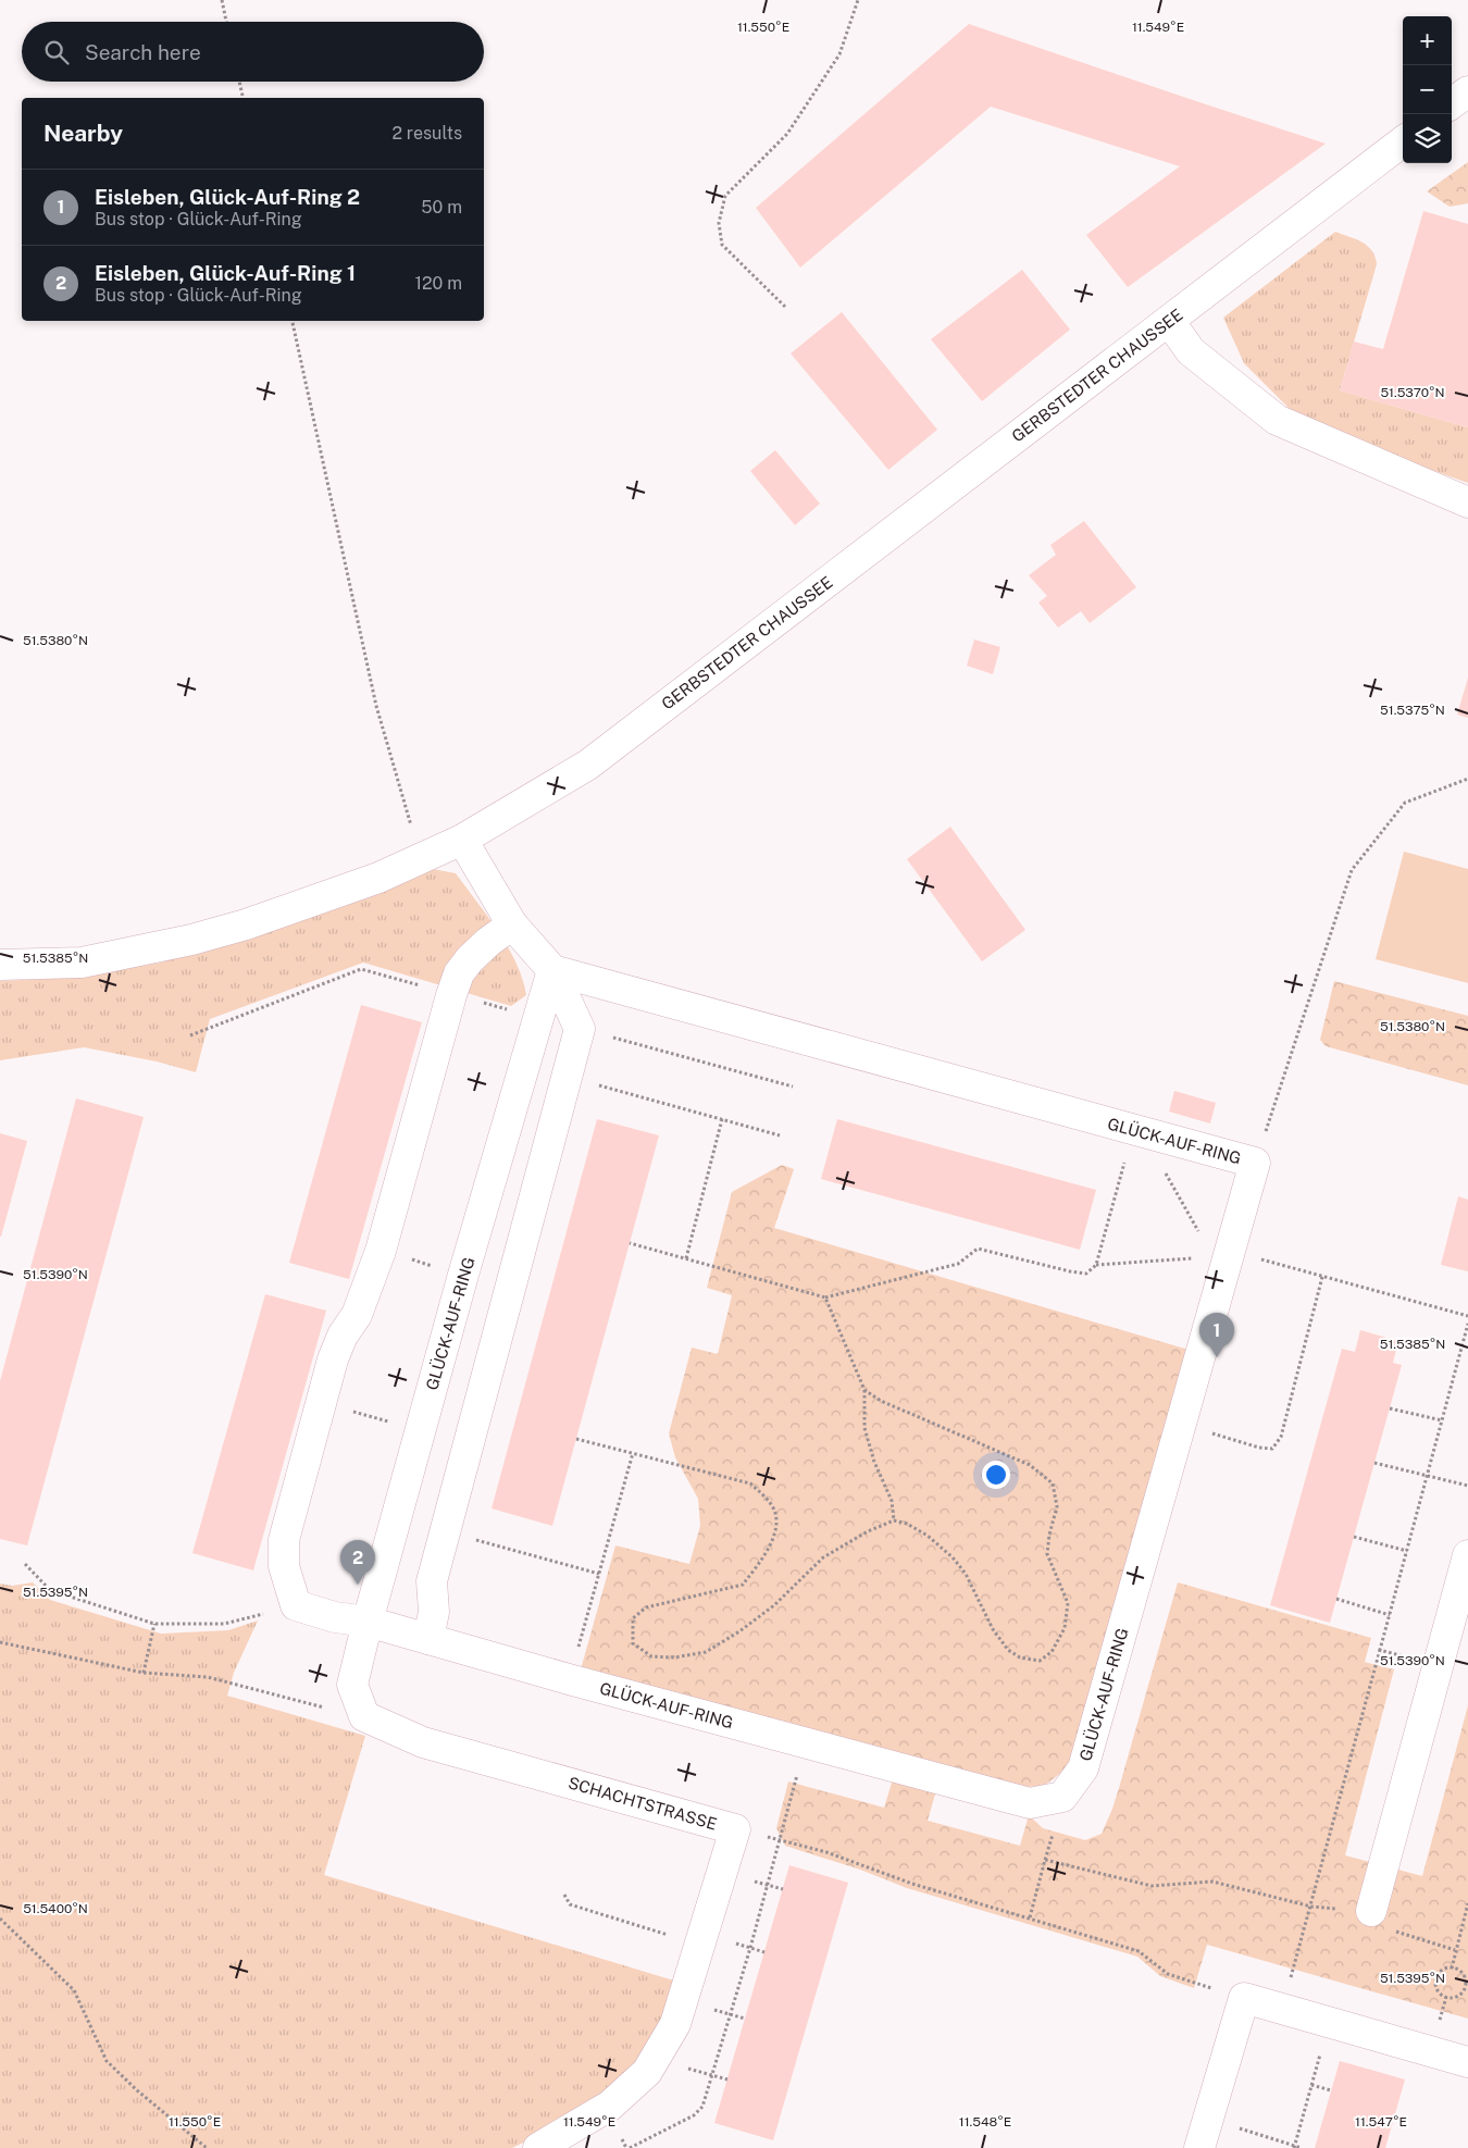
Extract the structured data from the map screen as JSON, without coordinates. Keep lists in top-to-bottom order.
{
  "streets": {
    "street": ["GERBSTEDTER CHAUSSEE", "GLÜCK-AUF-RING", "SCHACHTSTRASSE"]
  },
  "page": {
    "map_buttons": ["+", "−"],
    "search": "Search here",
    "heading": ["Nearby", "2 results"],
    "list": [
      {
        "mark": "1",
        "name": "Eisleben, Glück-Auf-Ring 2",
        "note": "Bus stop · Glück-Auf-Ring",
        "value": "50 m"
      },
      {
        "mark": "2",
        "name": "Eisleben, Glück-Auf-Ring 1",
        "note": "Bus stop · Glück-Auf-Ring",
        "value": "120 m"
      }
    ],
    "pins": ["1", "2"]
  },
  "coordinates": [
    "11.550°E",
    "11.549°E",
    "51.5370°N",
    "51.5380°N",
    "51.5375°N",
    "51.5385°N",
    "51.5390°N",
    "51.5395°N",
    "51.5400°N",
    "11.548°E",
    "11.547°E"
  ]
}
